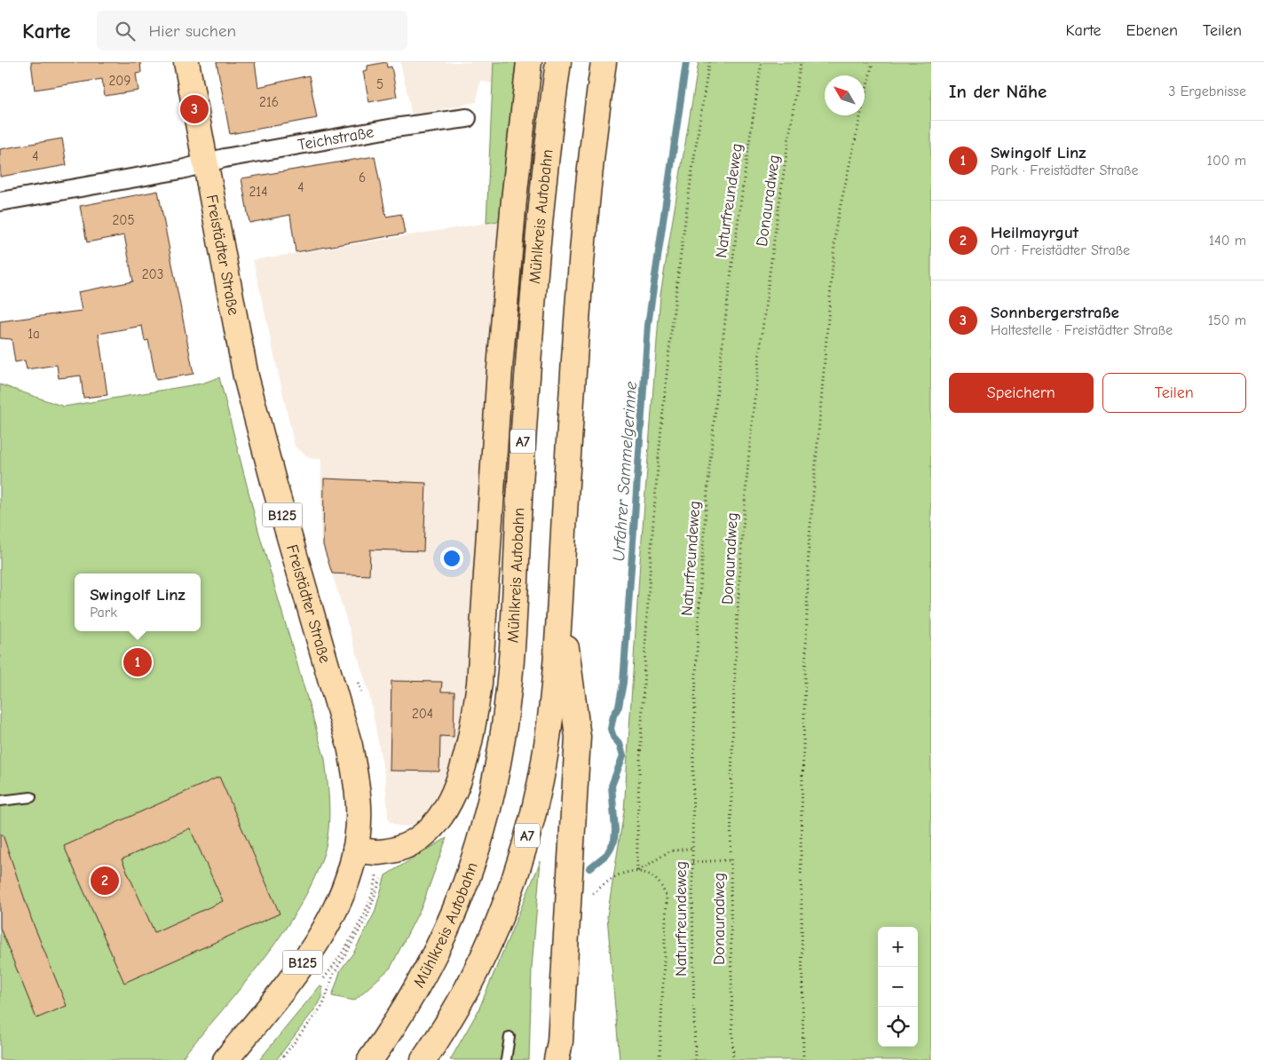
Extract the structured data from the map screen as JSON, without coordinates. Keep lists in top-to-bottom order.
{
  "streets": {
    "main road": [
      "Mühlkreis Autobahn",
      "Freistädter Straße",
      "A7",
      "B125"
    ],
    "street": ["Teichstraße"],
    "path": ["Naturfreundeweg", "Donauradweg"]
  },
  "crossings": [
    ["Teichstraße", "Freistädter Straße"]
  ],
  "water": ["Urfahrer Sammelgerinne"],
  "house_numbers": [
    "209",
    "5",
    "216",
    "4",
    "6",
    "4",
    "214",
    "205",
    "203",
    "1a",
    "204"
  ],
  "north": "top left",
  "page": {
    "header": "Karte",
    "search": "Hier suchen",
    "nav": ["Karte", "Ebenen", "Teilen"],
    "heading": ["In der Nähe", "3 Ergebnisse"],
    "pins": ["3", "1", "2"],
    "list": [
      {
        "mark": "1",
        "name": "Swingolf Linz",
        "note": "Park · Freistädter Straße",
        "value": "100 m"
      },
      {
        "mark": "2",
        "name": "Heilmayrgut",
        "note": "Ort · Freistädter Straße",
        "value": "140 m"
      },
      {
        "mark": "3",
        "name": "Sonnbergerstraße",
        "note": "Haltestelle · Freistädter Straße",
        "value": "150 m"
      }
    ],
    "buttons": ["Speichern", "Teilen"],
    "popup": ["Swingolf Linz", "Park"],
    "map_buttons": ["+", "−"]
  }
}
